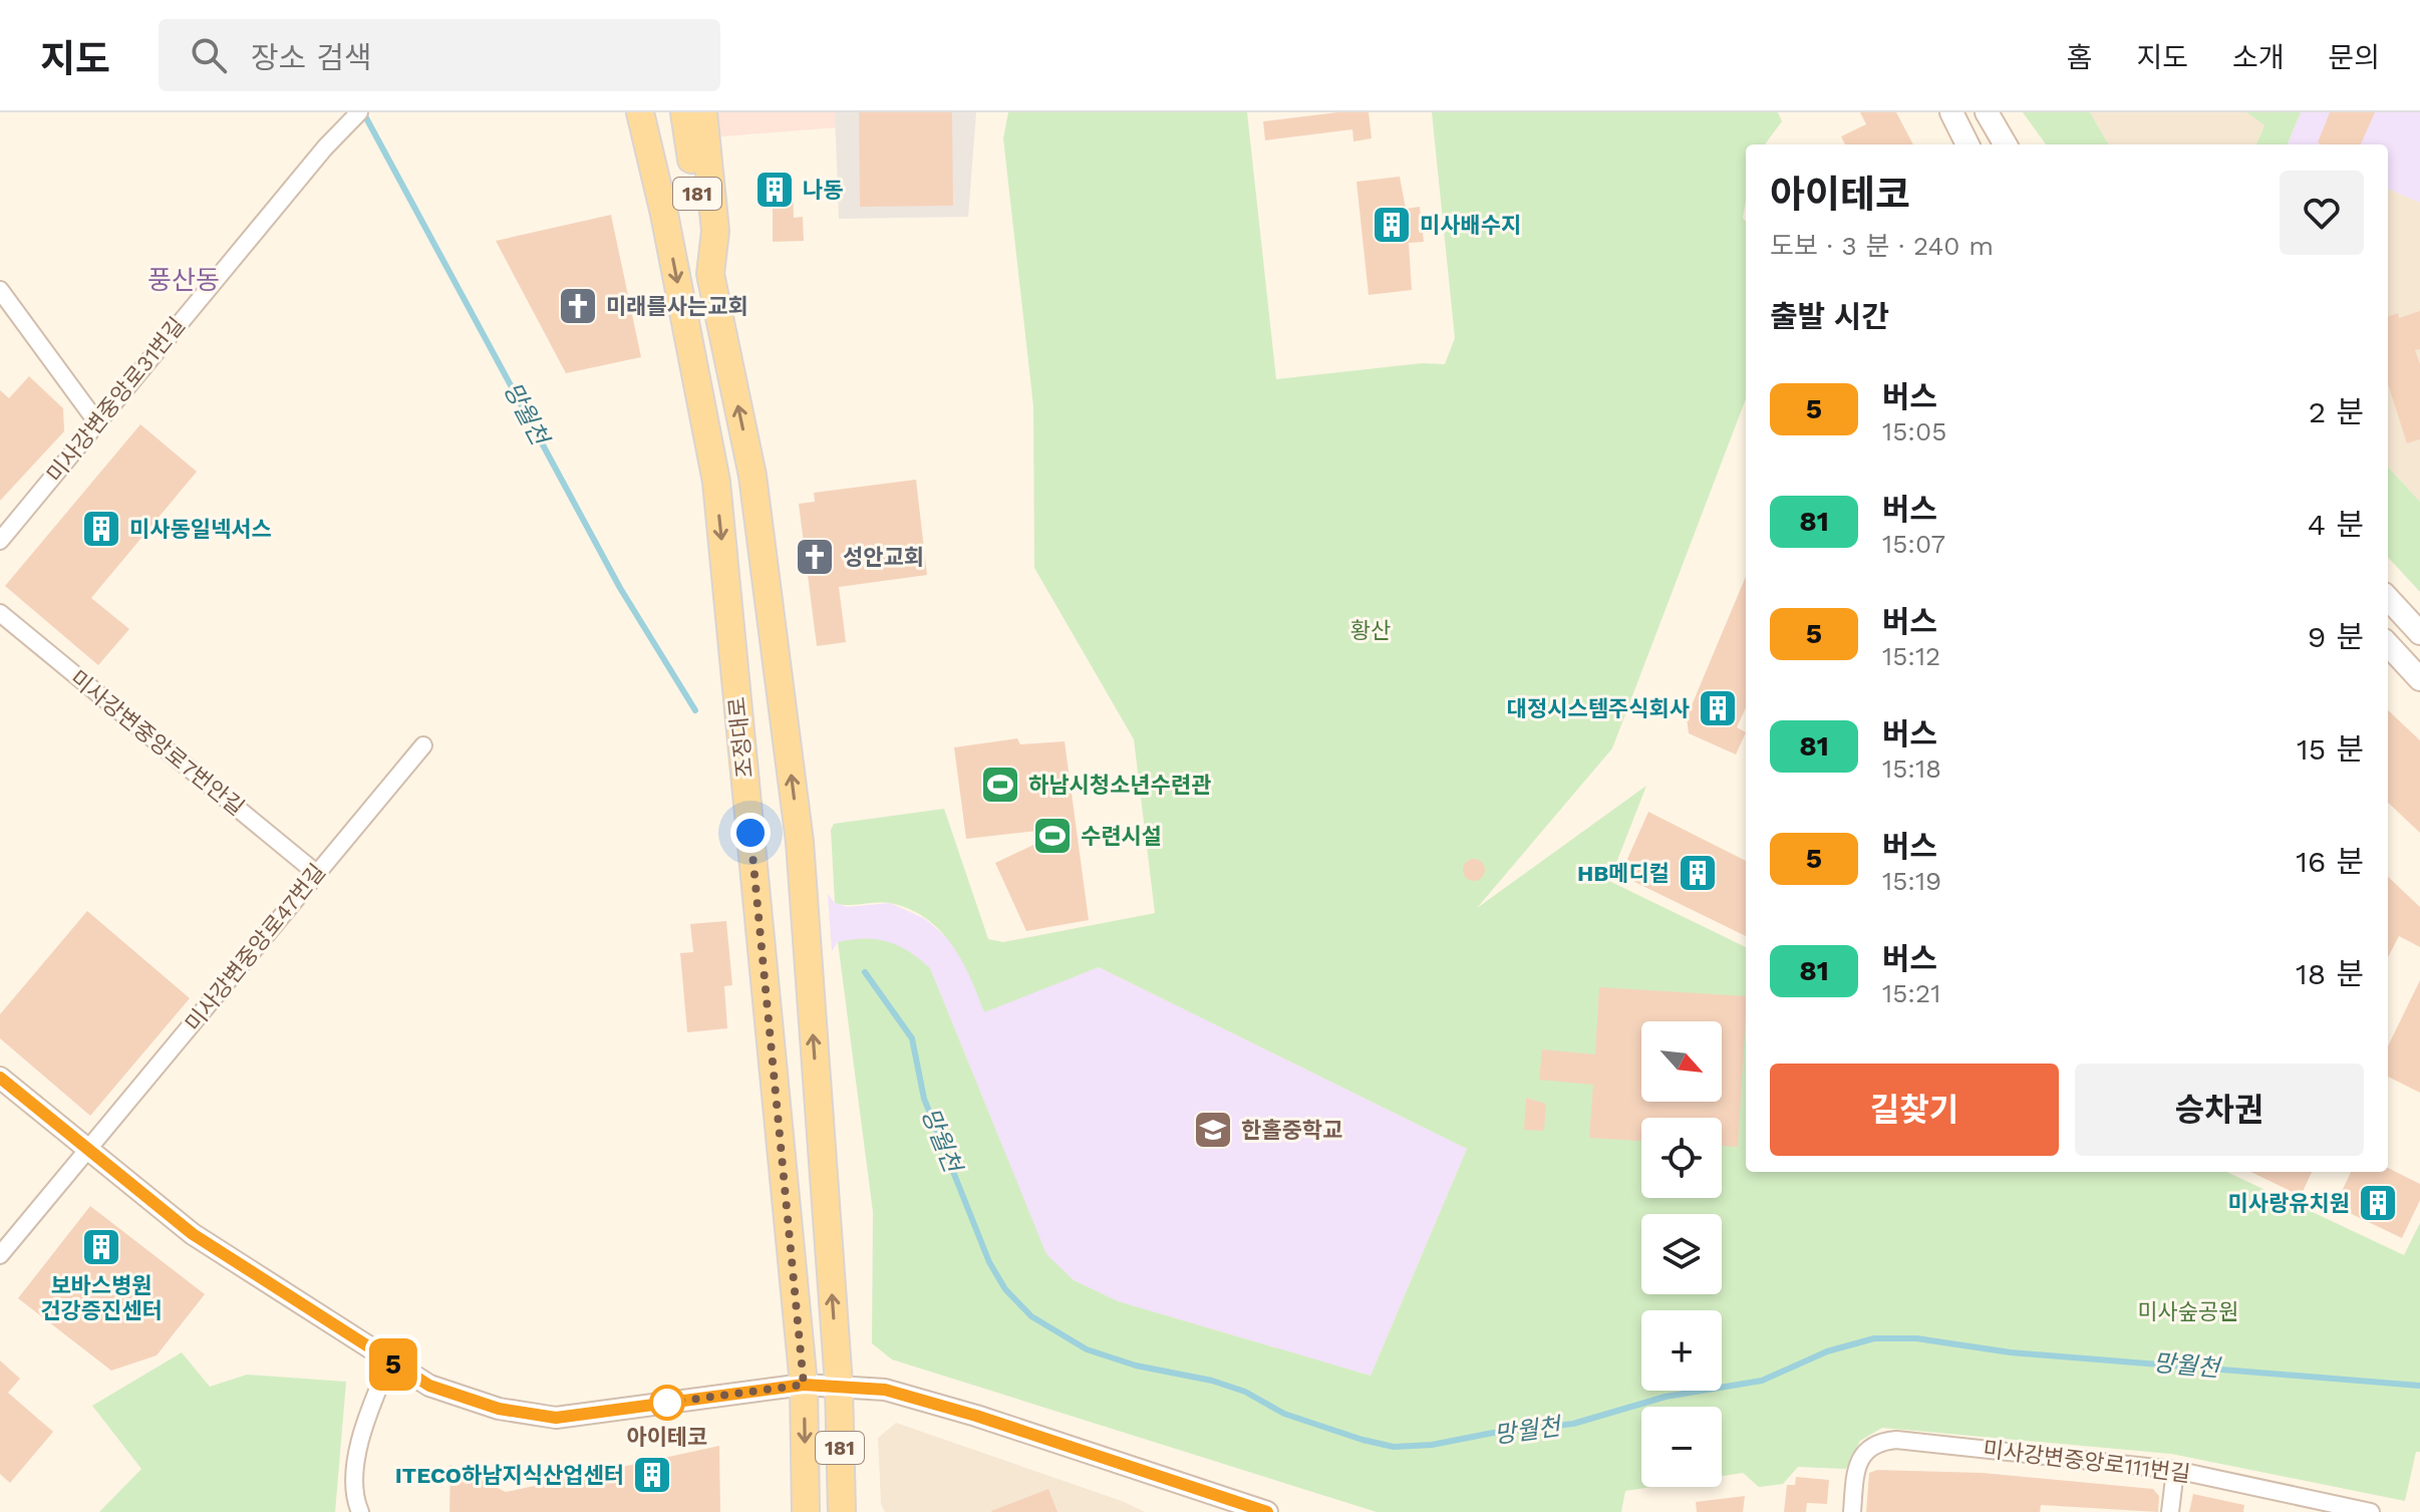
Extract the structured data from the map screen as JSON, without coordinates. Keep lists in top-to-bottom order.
{
  "streets": {
    "main road": ["181", "조정대로"],
    "street": [
      "미사강변중앙로31번길",
      "미사강변중앙로7번안길",
      "미사강변중앙로47번길",
      "미사강변중앙로111번길"
    ]
  },
  "crossings": [
    ["181", "조정대로"],
    ["미사강변중앙로7번안길", "미사강변중앙로47번길"]
  ],
  "districts": ["풍산동"],
  "water": ["망월천"],
  "parks": ["황산", "미사숲공원"],
  "places": {
    "building": [
      "나동",
      "미사배수지",
      "미사동일넥서스",
      "대정시스템주식회사",
      "HB메디컬",
      "미사랑유치원",
      "보바스병원 건강증진센터",
      "ITECO하남지식산업센터"
    ],
    "church": ["미래를사는교회", "성안교회"],
    "sports": ["하남시청소년수련관", "수련시설"],
    "school or university": ["한홀중학교"],
    "other": ["아이테코"]
  },
  "lines": ["bus line 5"],
  "north": "bottom right",
  "page": {
    "header": "지도",
    "search": "장소 검색",
    "nav": [
      "홈",
      "지도",
      "소개",
      "문의"
    ],
    "on_map": "5",
    "heading": [
      ["아이테코", "도보 · 3 분 · 240 m"],
      "출발 시간"
    ],
    "list": [
      {
        "mark": "5",
        "name": "버스",
        "note": "15:05",
        "value": "2 분"
      },
      {
        "mark": "81",
        "name": "버스",
        "note": "15:07",
        "value": "4 분"
      },
      {
        "mark": "5",
        "name": "버스",
        "note": "15:12",
        "value": "9 분"
      },
      {
        "mark": "81",
        "name": "버스",
        "note": "15:18",
        "value": "15 분"
      },
      {
        "mark": "5",
        "name": "버스",
        "note": "15:19",
        "value": "16 분"
      },
      {
        "mark": "81",
        "name": "버스",
        "note": "15:21",
        "value": "18 분"
      }
    ],
    "map_buttons": ["+", "−"],
    "buttons": ["길찾기", "승차권"]
  }
}
